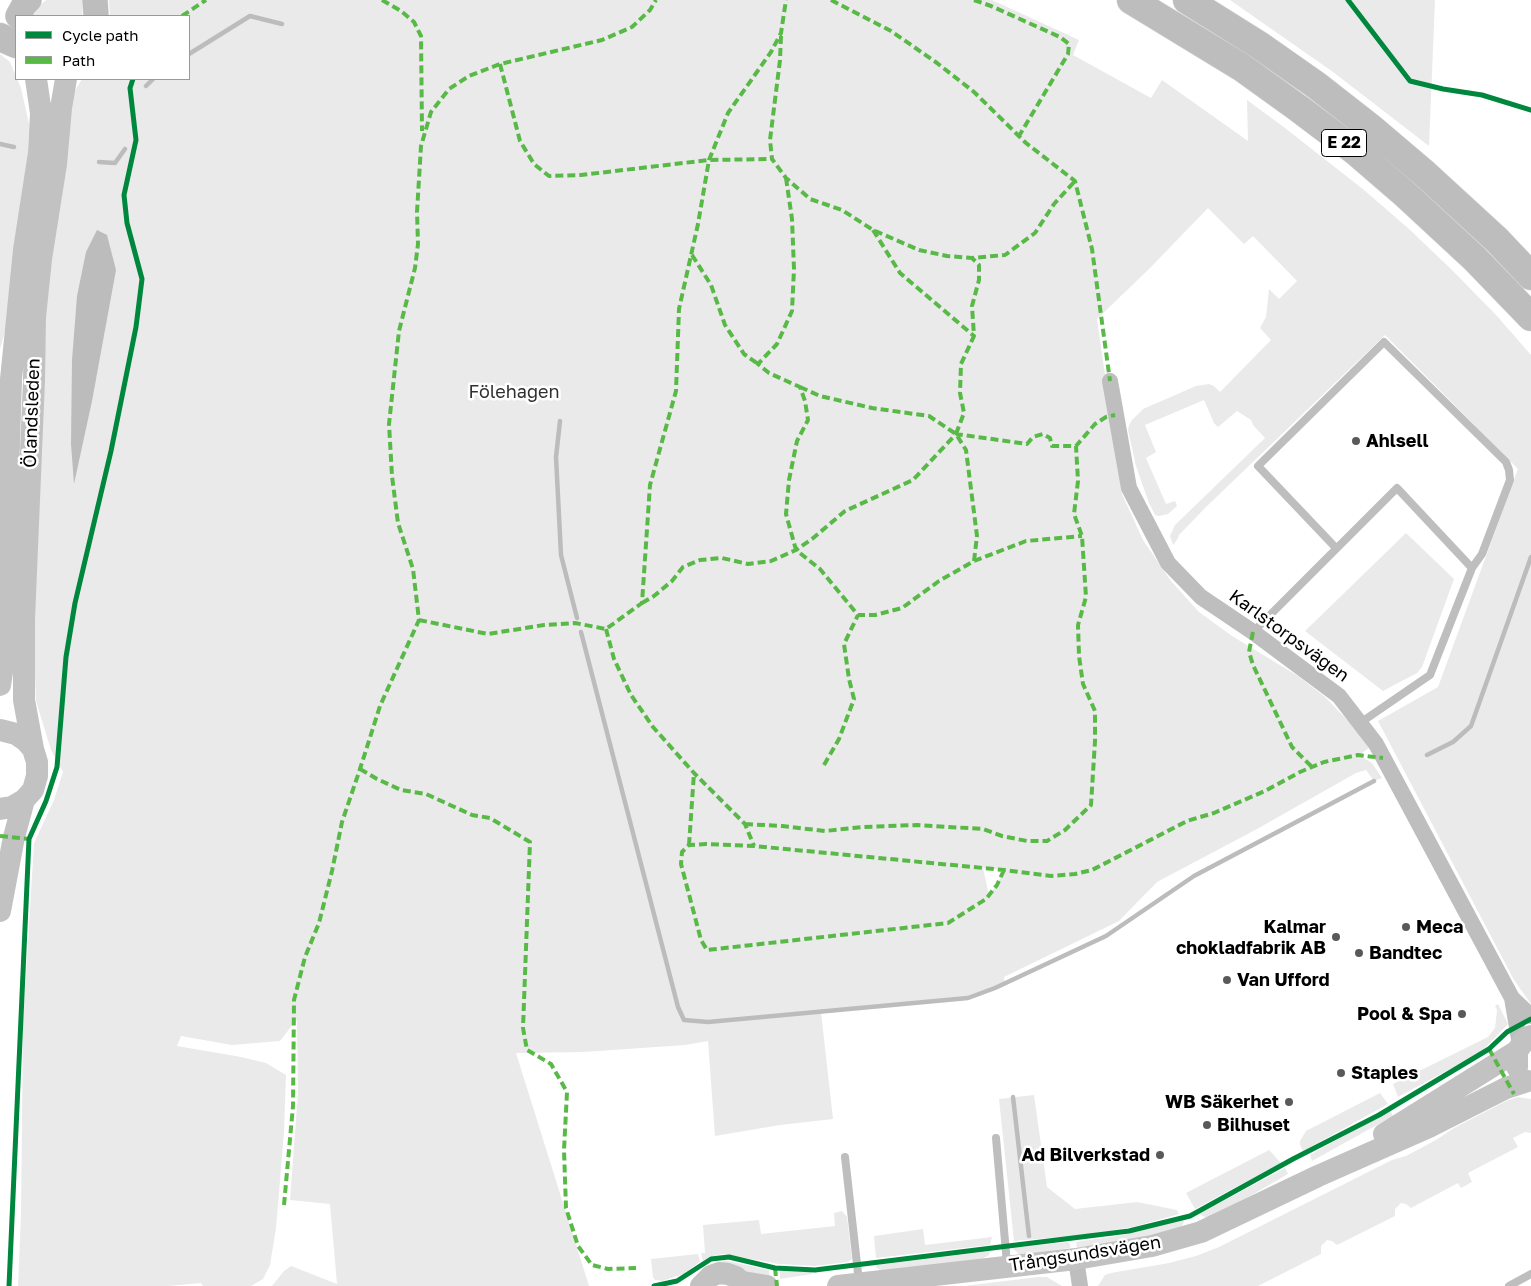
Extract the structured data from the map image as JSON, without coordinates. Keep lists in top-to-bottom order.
{
  "streets": {
    "highway": ["E 22"],
    "main road": ["Ölandsleden", "Trångsundsvägen"],
    "street": ["Karlstorpsvägen"]
  },
  "crossings": [
    ["Karlstorpsvägen", "Trångsundsvägen"]
  ],
  "parks": ["Fölehagen"],
  "places": [
    "Ahlsell",
    "Meca",
    "Kalmar chokladfabrik AB",
    "Bandtec",
    "Van Ufford",
    "Pool & Spa",
    "Staples",
    "WB Säkerhet",
    "Bilhuset",
    "Ad Bilverkstad"
  ],
  "legend": ["Cycle path", "Path"]
}
